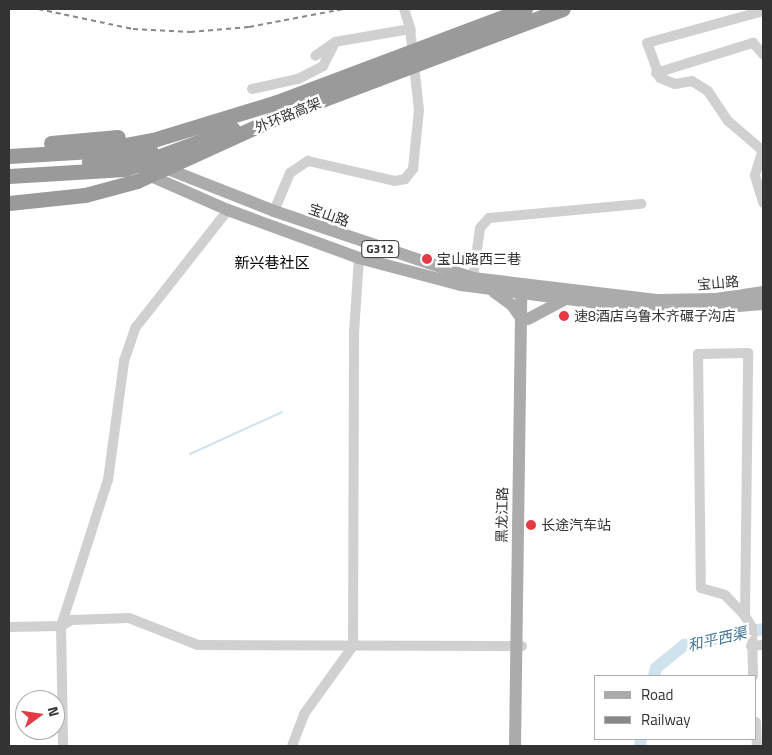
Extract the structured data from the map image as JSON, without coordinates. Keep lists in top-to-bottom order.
{
  "streets": {
    "highway": ["外环路高架"],
    "main road": ["宝山路", "G312", "黑龙江路"]
  },
  "crossings": [
    ["宝山路", "黑龙江路"]
  ],
  "districts": ["新兴巷社区"],
  "water": ["和平西渠"],
  "places": ["宝山路西三巷", "速8酒店乌鲁木齐碾子沟店", "长途汽车站"],
  "legend": ["Road", "Railway"],
  "north": "right"
}
